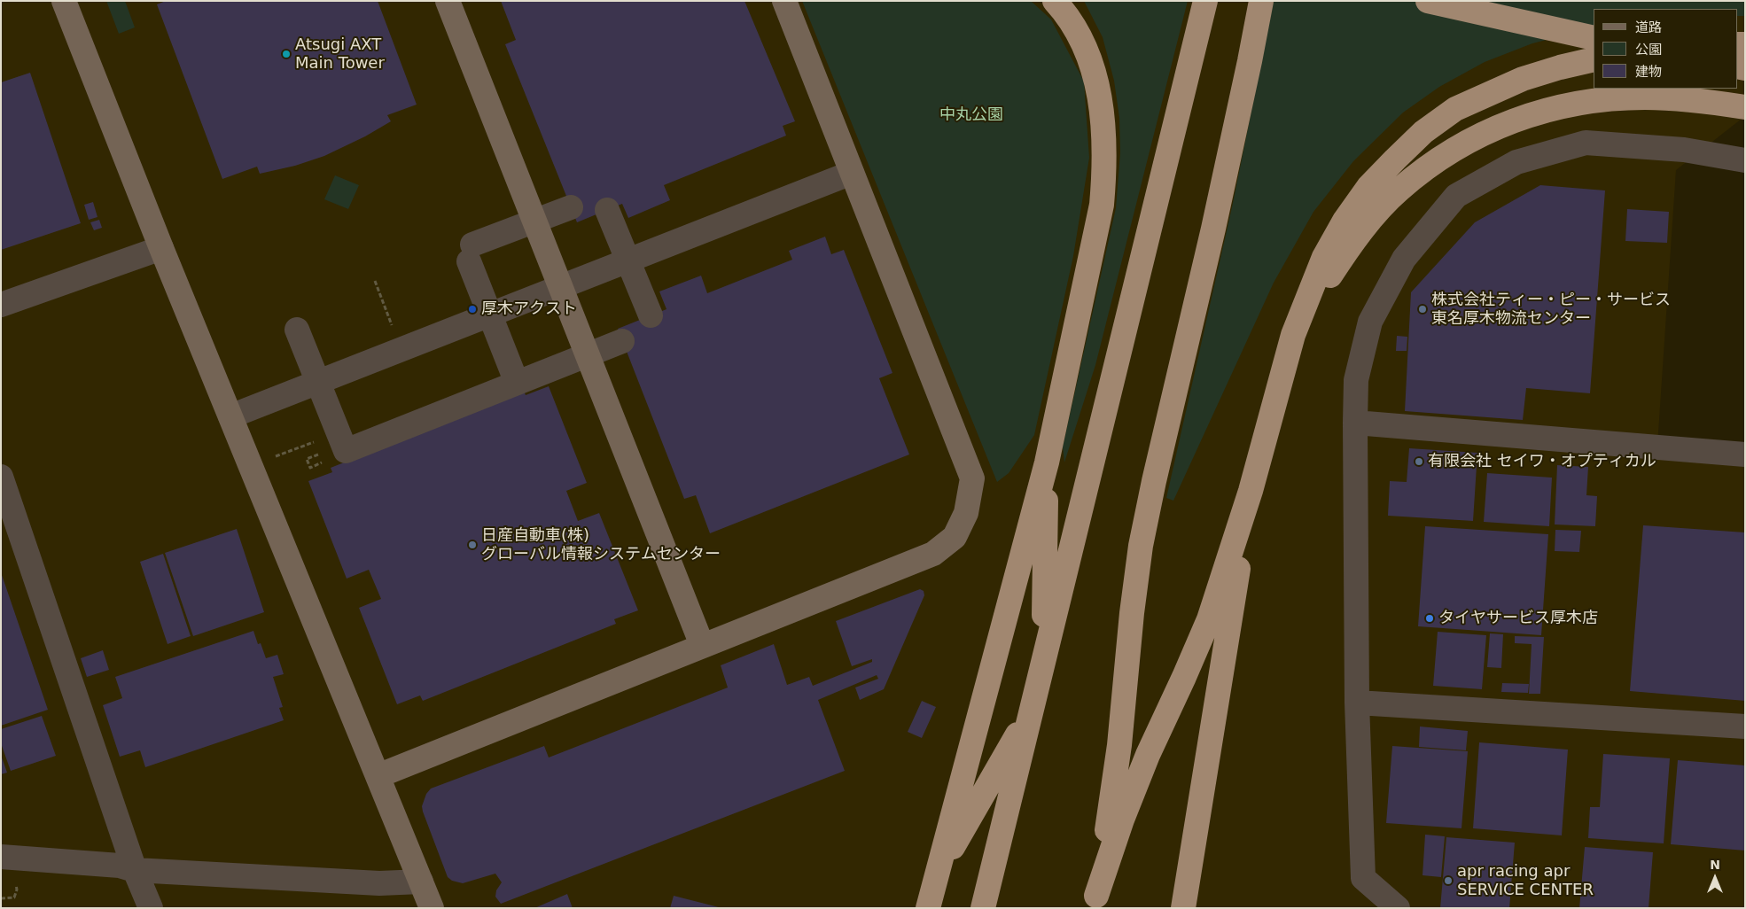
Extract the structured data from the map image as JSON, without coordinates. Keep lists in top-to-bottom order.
{
  "parks": ["中丸公園"],
  "places": [
    "Atsugi AXT Main Tower",
    "厚木アクスト",
    "株式会社ティー・ピー・サービス 東名厚木物流センター",
    "有限会社 セイワ・オプティカル",
    "日産自動車(株) グローバル情報システムセンター",
    "タイヤサービス厚木店",
    "apr racing apr SERVICE CENTER"
  ],
  "legend": ["道路", "公園", "建物"],
  "north": "top"
}
